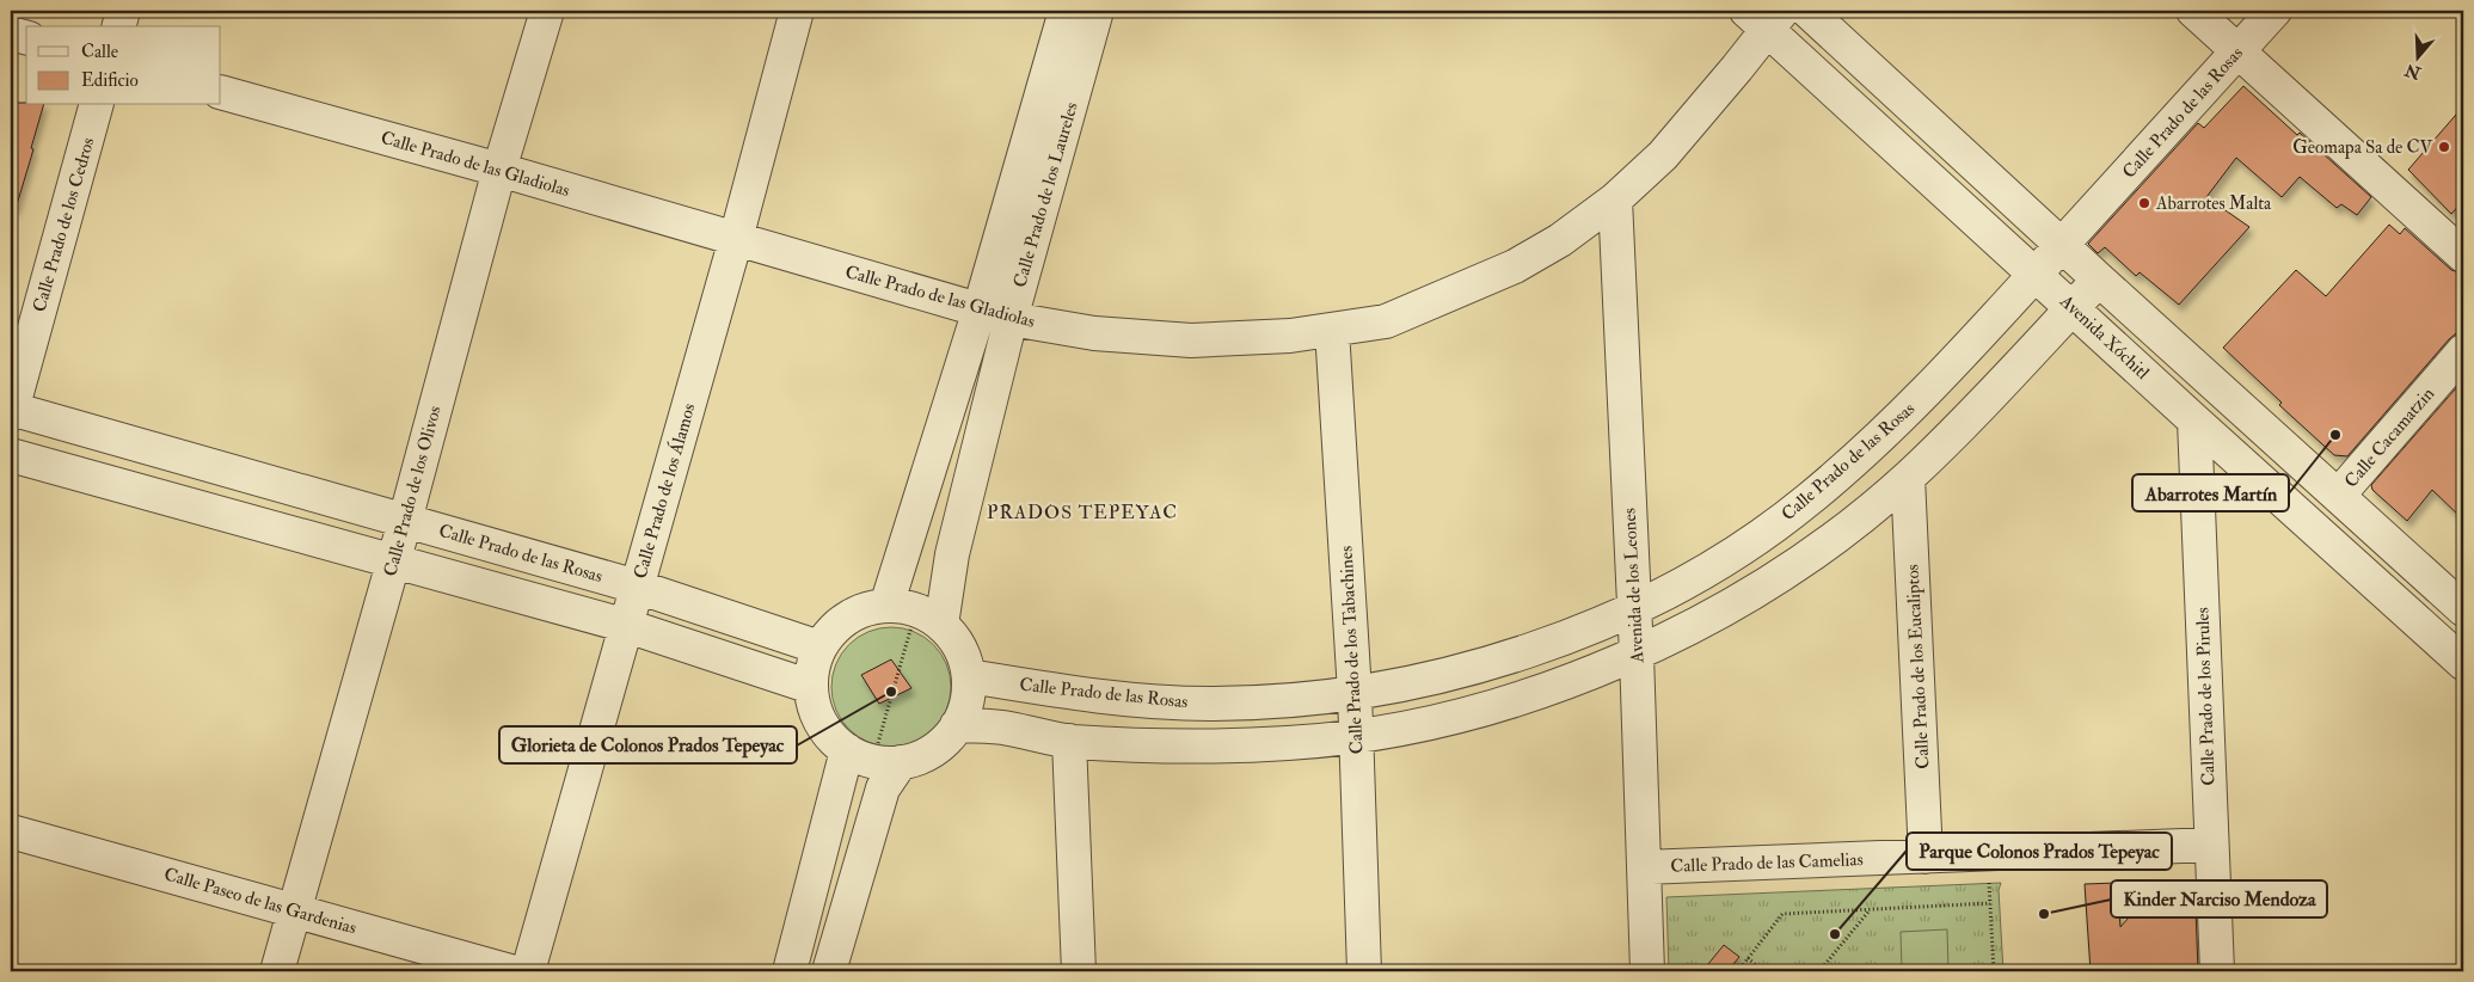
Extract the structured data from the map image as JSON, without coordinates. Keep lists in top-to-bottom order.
{
  "streets": {
    "street": [
      "Calle Prado de las Rosas",
      "Calle Prado de las Gladiolas",
      "Calle Prado de los Laureles",
      "Calle Prado de los Cedros",
      "Avenida Xóchitl",
      "Calle Cacamatzin",
      "Calle Prado de los Olivos",
      "Calle Prado de los Álamos",
      "Avenida de los Leones",
      "Calle Prado de los Tabachines",
      "Calle Prado de los Eucaliptos",
      "Calle Prado de los Pirules",
      "Calle Prado de las Camelias",
      "Calle Paseo de las Gardenias"
    ]
  },
  "crossings": [
    ["Calle Prado de las Rosas", "Calle Prado de los Cedros"],
    ["Calle Prado de las Rosas", "Avenida Xóchitl"],
    ["Calle Prado de las Rosas", "Calle Prado de los Olivos"],
    ["Calle Prado de las Rosas", "Calle Prado de los Álamos"],
    ["Calle Prado de las Rosas", "Avenida de los Leones"],
    ["Calle Prado de las Rosas", "Calle Prado de los Tabachines"],
    ["Calle Prado de las Gladiolas", "Calle Prado de los Laureles"],
    ["Calle Prado de las Gladiolas", "Avenida Xóchitl"],
    ["Calle Prado de las Gladiolas", "Calle Prado de los Olivos"],
    ["Calle Prado de las Gladiolas", "Calle Prado de los Álamos"],
    ["Calle Prado de las Gladiolas", "Avenida de los Leones"],
    ["Calle Prado de las Gladiolas", "Calle Prado de los Tabachines"],
    ["Avenida Xóchitl", "Calle Prado de los Pirules"],
    ["Calle Prado de los Olivos", "Calle Paseo de las Gardenias"],
    ["Avenida de los Leones", "Calle Prado de las Camelias"],
    ["Calle Prado de los Eucaliptos", "Calle Prado de las Camelias"],
    ["Calle Prado de los Pirules", "Calle Prado de las Camelias"]
  ],
  "districts": ["PRADOS TEPEYAC"],
  "places": [
    "Geomapa Sa de CV",
    "Abarrotes Malta",
    "Abarrotes Martín",
    "Glorieta de Colonos Prados Tepeyac",
    "Kinder Narciso Mendoza",
    "Parque Colonos Prados Tepeyac"
  ],
  "legend": ["Calle", "Edificio"],
  "north": "bottom"
}
